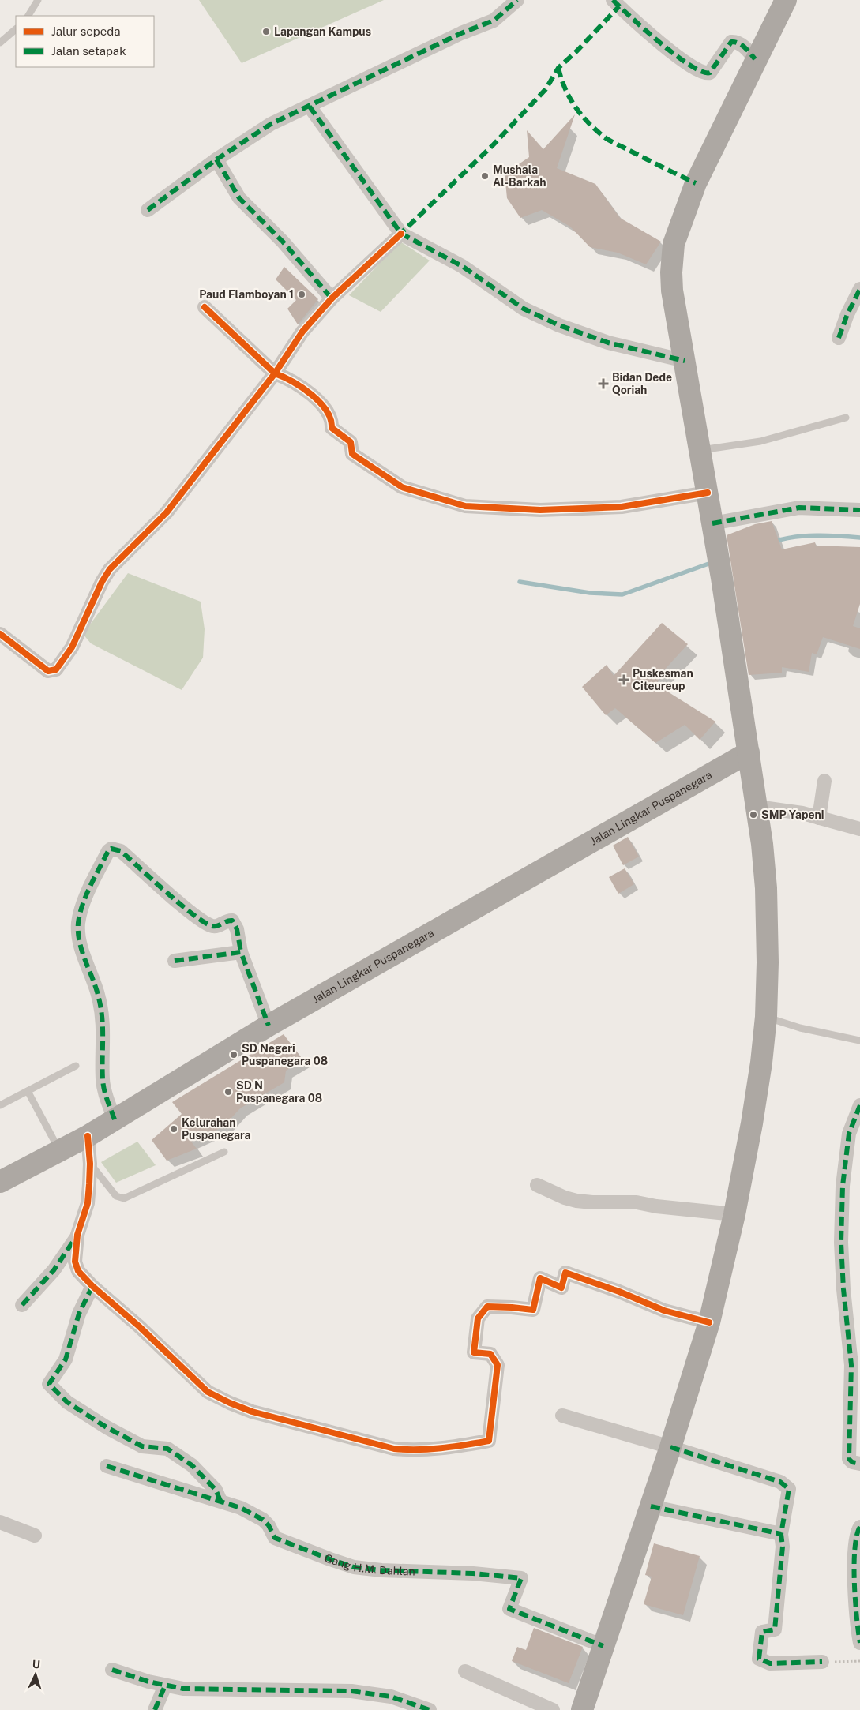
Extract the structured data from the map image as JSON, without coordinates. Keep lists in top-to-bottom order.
{
  "streets": {
    "main road": ["Jalan Lingkar Puspanegara"],
    "street": ["Gang H.M. Dahlan"]
  },
  "places": {
    "other": [
      "Lapangan Kampus",
      "Mushala Al-Barkah",
      "Paud Flamboyan 1",
      "SMP Yapeni",
      "SD Negeri Puspanegara 08",
      "SD N Puspanegara 08",
      "Kelurahan Puspanegara"
    ],
    "health": ["Bidan Dede Qoriah", "Puskesman Citeureup"]
  },
  "legend": ["Jalur sepeda", "Jalan setapak"],
  "north": "top"
}
